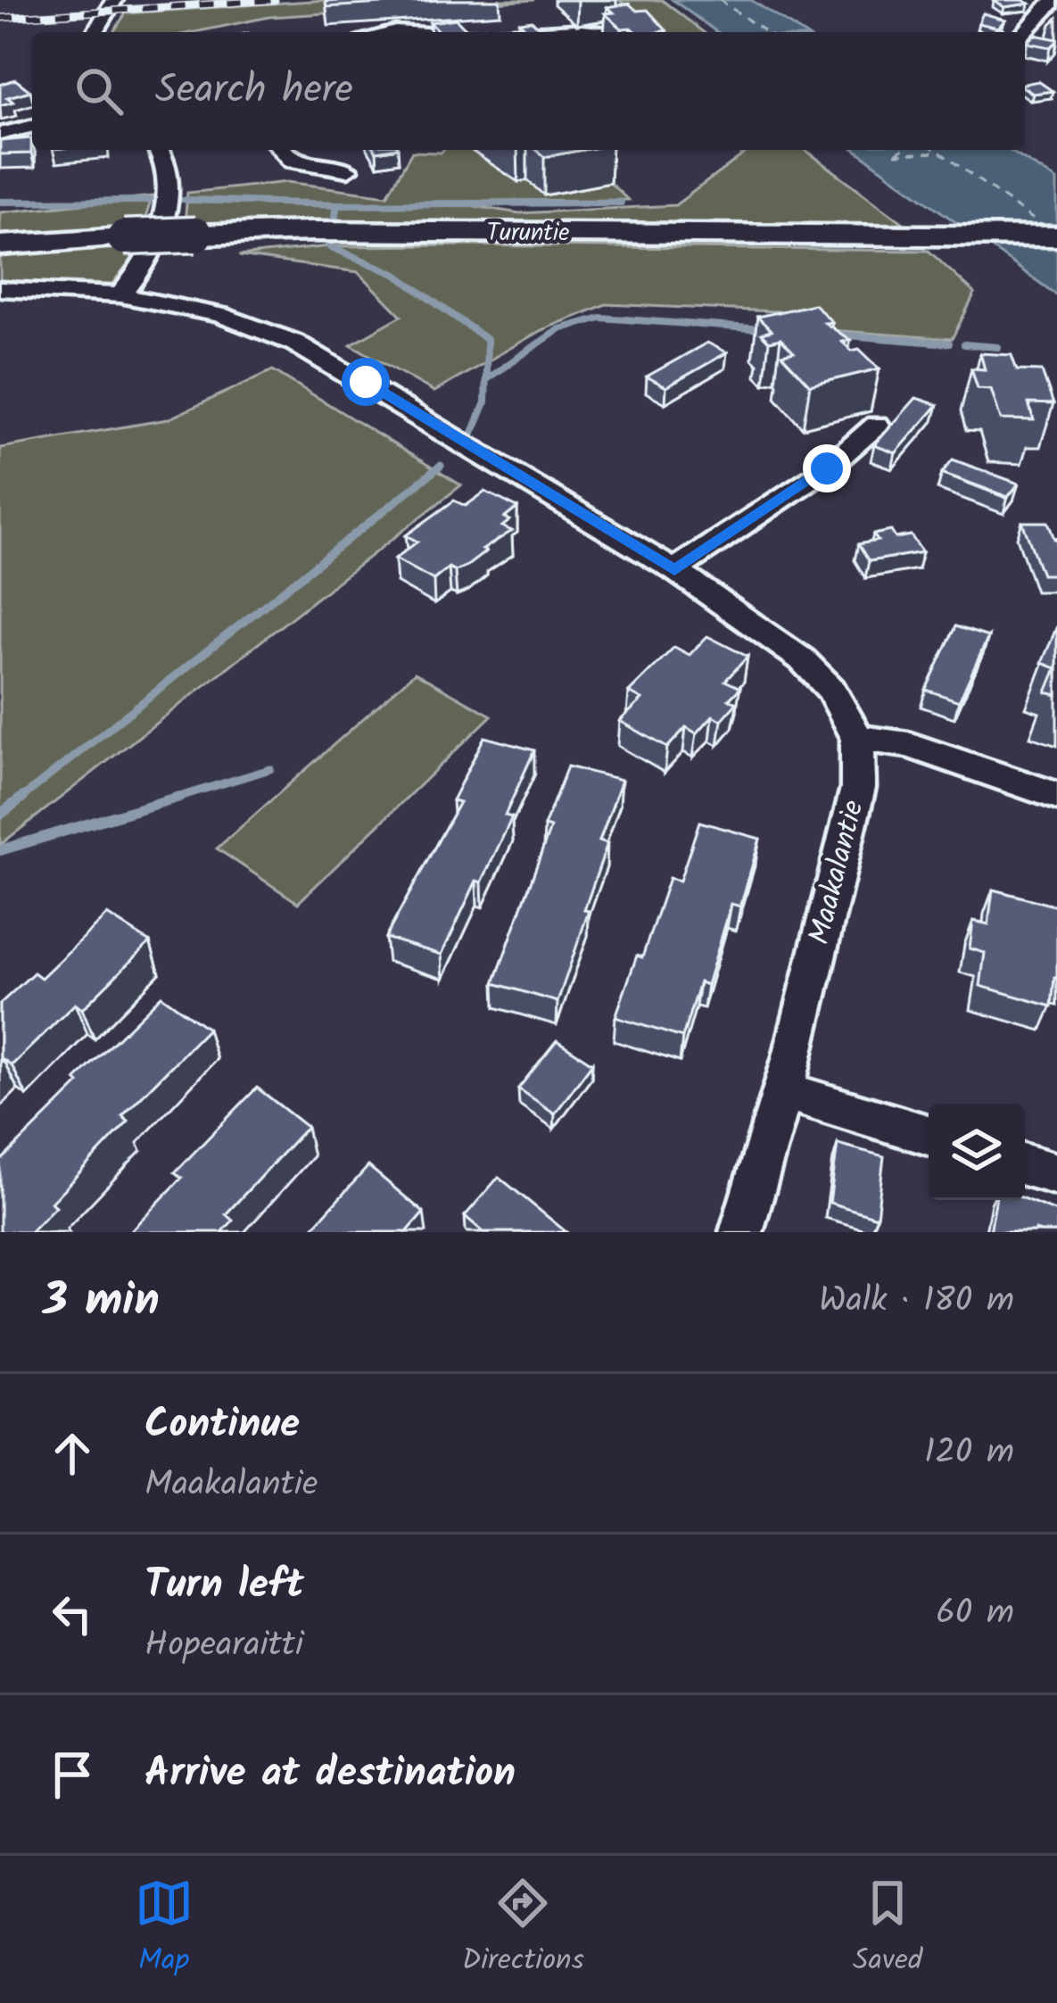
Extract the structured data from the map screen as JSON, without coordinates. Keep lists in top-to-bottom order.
{
  "streets": {
    "main road": ["Turuntie"],
    "street": ["Maakalantie"]
  },
  "page": {
    "search": "Search here",
    "heading": ["3 min", "Walk · 180 m"],
    "list": [
      ["Continue", "Maakalantie", "120 m"],
      ["Turn left", "Hopearaitti", "60 m"],
      "Arrive at destination"
    ],
    "nav": ["Map", "Directions", "Saved"]
  }
}
